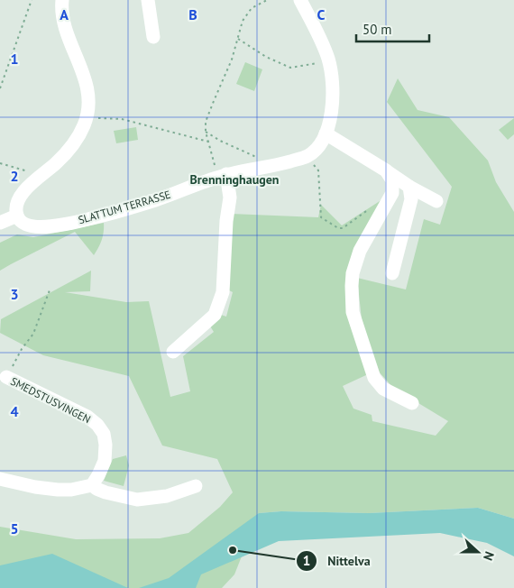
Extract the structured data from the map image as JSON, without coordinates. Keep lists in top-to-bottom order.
{
  "streets": {
    "street": ["SLATTUM TERRASSE", "SMEDSTUSVINGEN"]
  },
  "districts": ["Brenninghaugen"],
  "places": ["Nittelva"],
  "scale_bar": "50 m",
  "north": "right",
  "grid": {
    "columns": ["A", "B", "C"],
    "rows": [
      "1",
      "2",
      "3",
      "4",
      "5"
    ]
  }
}
